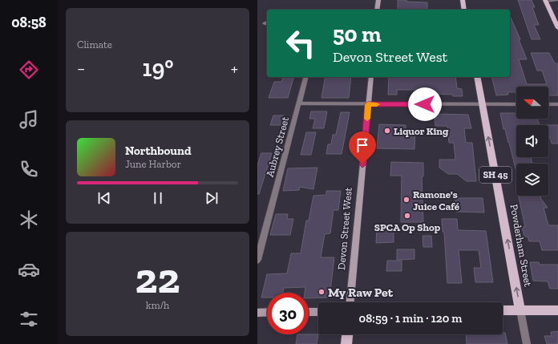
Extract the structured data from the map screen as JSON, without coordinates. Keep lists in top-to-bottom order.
{
  "streets": {
    "main road": ["SH 45", "Powderham Street"],
    "street": ["Aubrey Street", "Devon Street West"]
  },
  "one_way": ["Powderham Street"],
  "places": [
    "Liquor King",
    "Ramone's Juice Café",
    "SPCA Op Shop",
    "My Raw Pet"
  ],
  "north": "left",
  "page": {
    "tabs": "08:58",
    "tile": [
      "Climate",
      ["22", "km/h"]
    ],
    "turn": ["50 m", "Devon Street West"],
    "heat": ["−", "19°", "+"],
    "song": ["Northbound", "June Harbor"],
    "limit": "30",
    "trip": "08:59 · 1 min · 120 m"
  }
}
